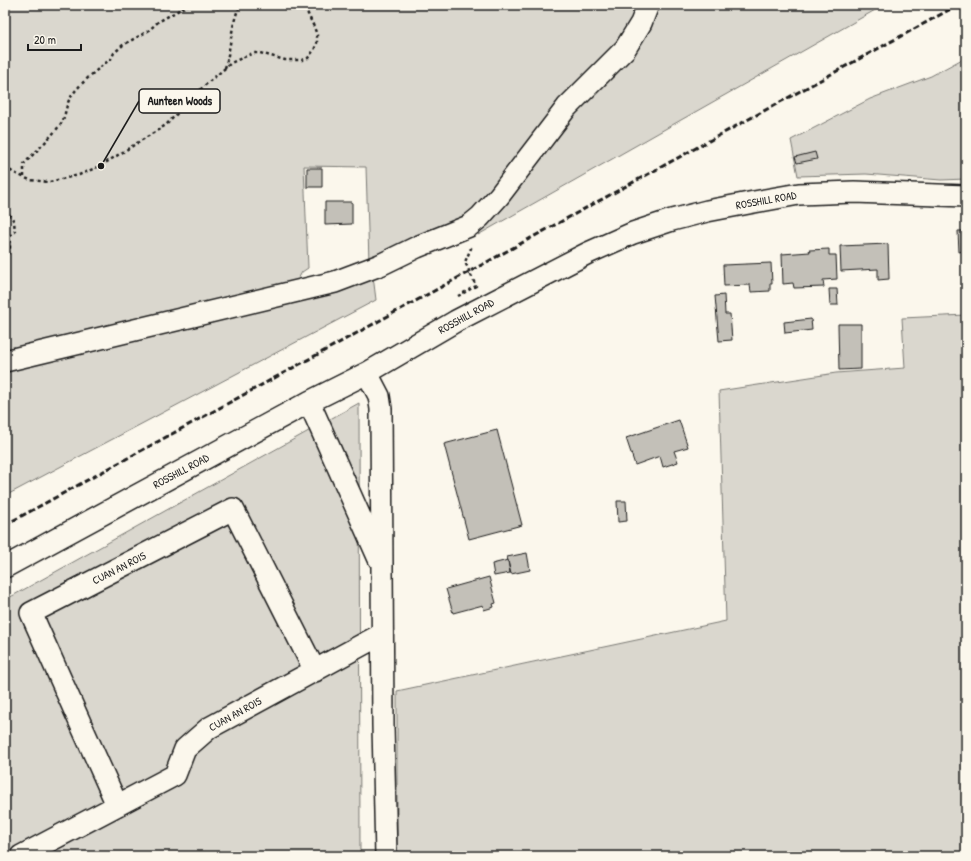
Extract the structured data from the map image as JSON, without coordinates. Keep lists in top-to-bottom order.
{
  "streets": {
    "street": ["ROSSHILL ROAD", "CUAN AN ROIS"]
  },
  "places": ["Aunteen Woods"],
  "scale_bar": "20 m"
}
